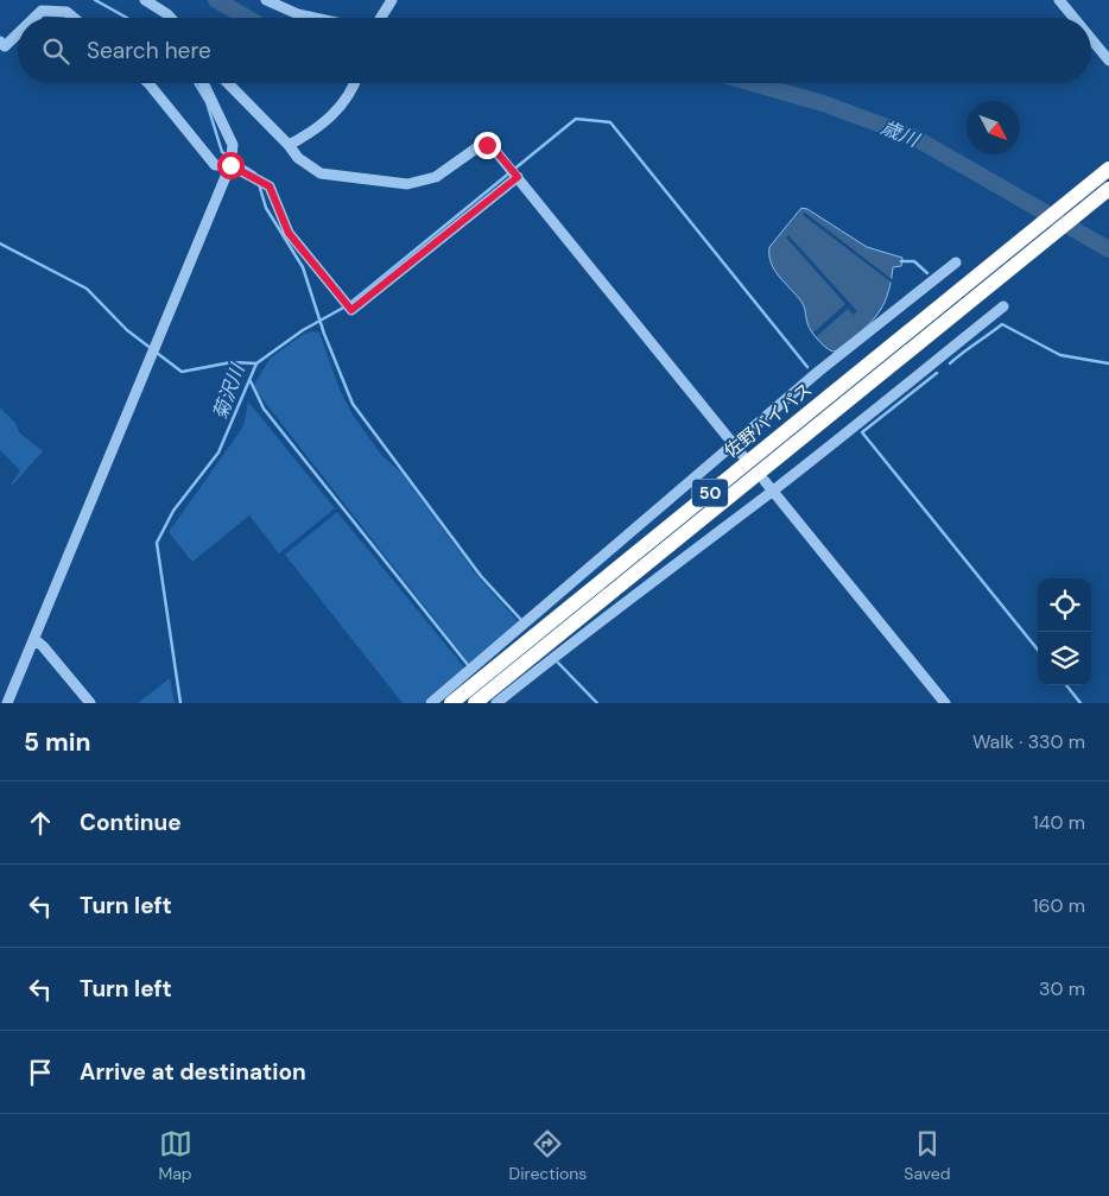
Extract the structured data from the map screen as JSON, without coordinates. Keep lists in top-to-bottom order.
{
  "streets": {
    "highway": ["佐野バイパス", "50"]
  },
  "water": ["歳川", "菊沢川"],
  "north": "bottom right",
  "page": {
    "search": "Search here",
    "heading": ["5 min", "Walk · 330 m"],
    "list": [
      ["Continue", "140 m"],
      ["Turn left", "160 m"],
      ["Turn left", "30 m"],
      "Arrive at destination"
    ],
    "nav": ["Map", "Directions", "Saved"]
  }
}
